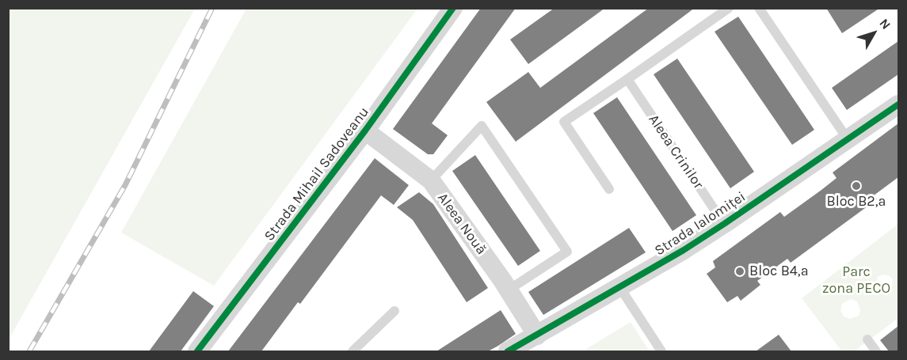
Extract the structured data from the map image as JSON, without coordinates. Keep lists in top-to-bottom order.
{
  "streets": {
    "street": ["Strada Mihail Sadoveanu", "Aleea Nouă", "Strada Ialomiței"],
    "lane": ["Aleea Crinilor"]
  },
  "crossings": [
    ["Aleea Crinilor", "Strada Ialomiței"],
    ["Strada Mihail Sadoveanu", "Aleea Nouă"],
    ["Aleea Nouă", "Strada Ialomiței"]
  ],
  "parks": ["Parc zona PECO"],
  "places": ["Bloc B2,a", "Bloc B4,a"],
  "north": "top right"
}
